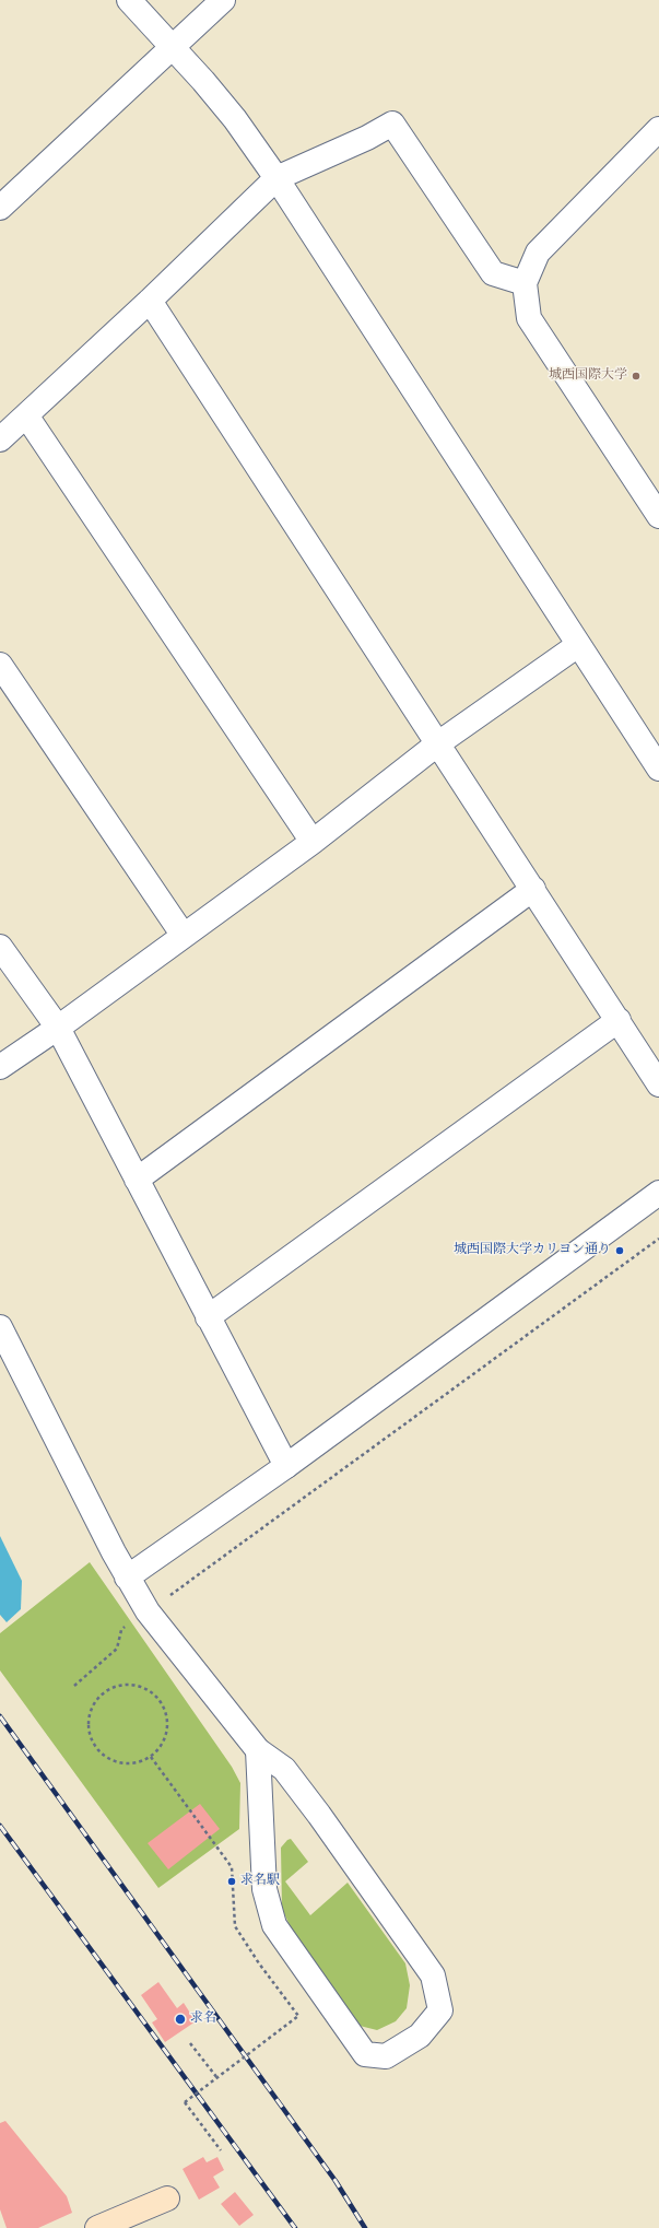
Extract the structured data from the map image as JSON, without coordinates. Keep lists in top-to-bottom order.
{
  "places": [
    "城西国際大学",
    "城西国際大学カリヨン通り",
    "求名駅",
    "求名"
  ]
}
